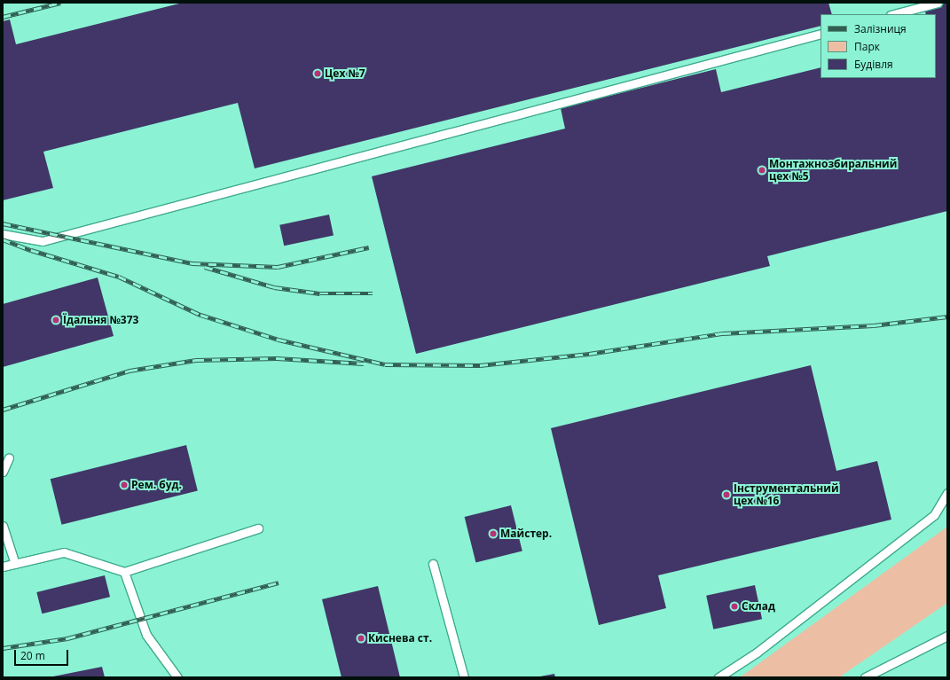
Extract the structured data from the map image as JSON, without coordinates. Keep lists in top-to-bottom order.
{
  "places": [
    "Цех №7",
    "Монтажнозбиральний цех №5",
    "Їдальня №373",
    "Рем. буд.",
    "Інструментальний цех №16",
    "Майстер.",
    "Склад",
    "Киснева ст."
  ],
  "legend": ["Залізниця", "Парк", "Будівля"],
  "scale_bar": "20 m"
}
